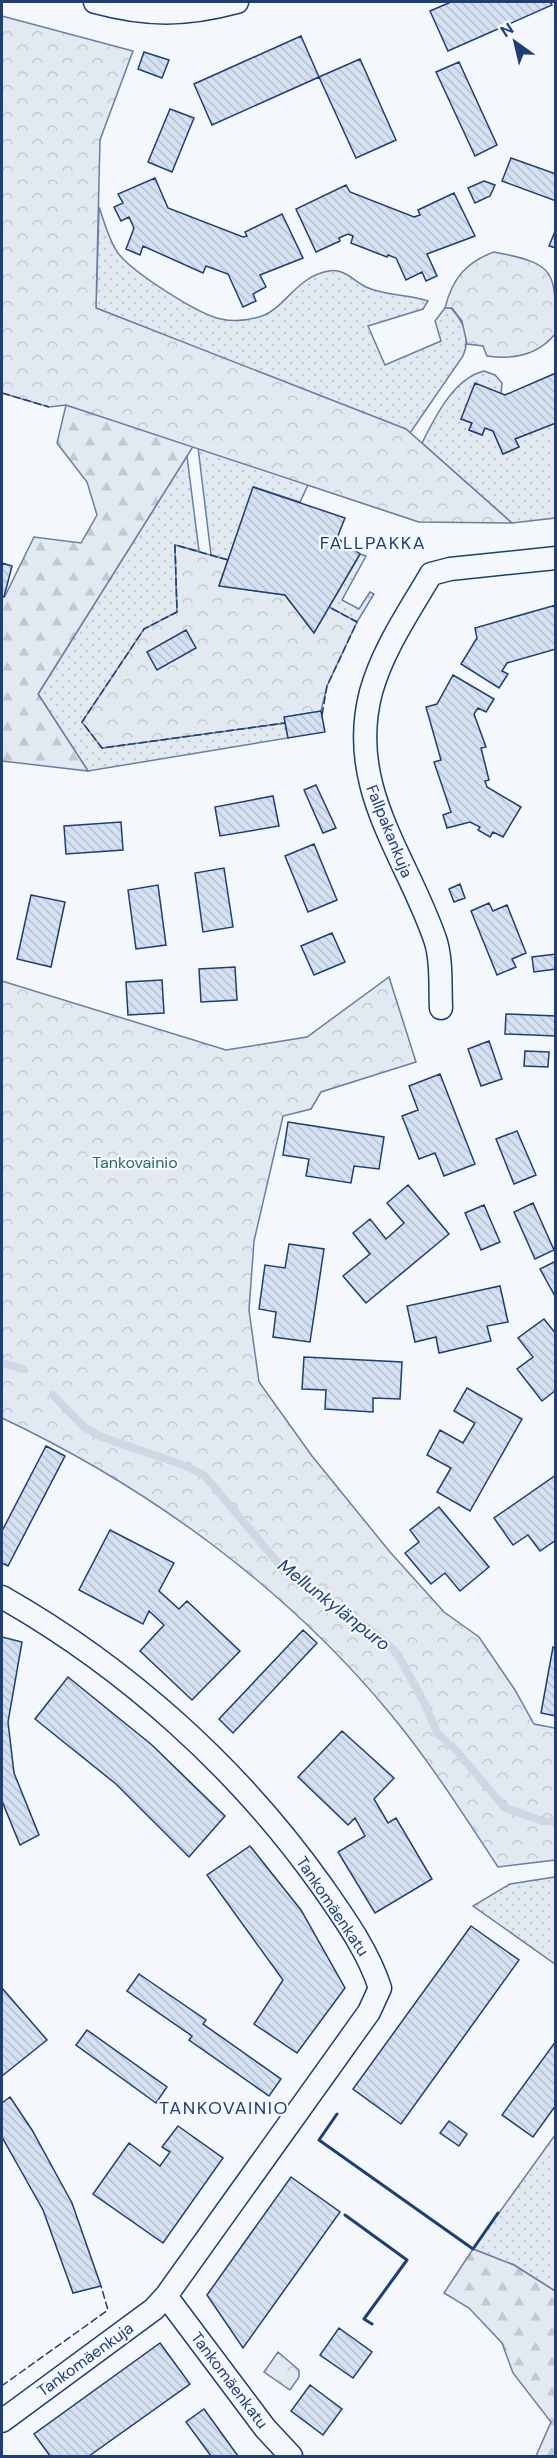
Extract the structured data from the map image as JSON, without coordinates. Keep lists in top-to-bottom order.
{
  "streets": {
    "street": ["Fallpakankuja", "Tankomäenkatu", "Tankomäenkuja"]
  },
  "crossings": [
    ["Tankomäenkatu", "Tankomäenkuja"]
  ],
  "districts": ["FALLPAKKA", "TANKOVAINIO"],
  "water": ["Mellunkylänpuro"],
  "parks": ["Tankovainio"],
  "north": "top left"
}
